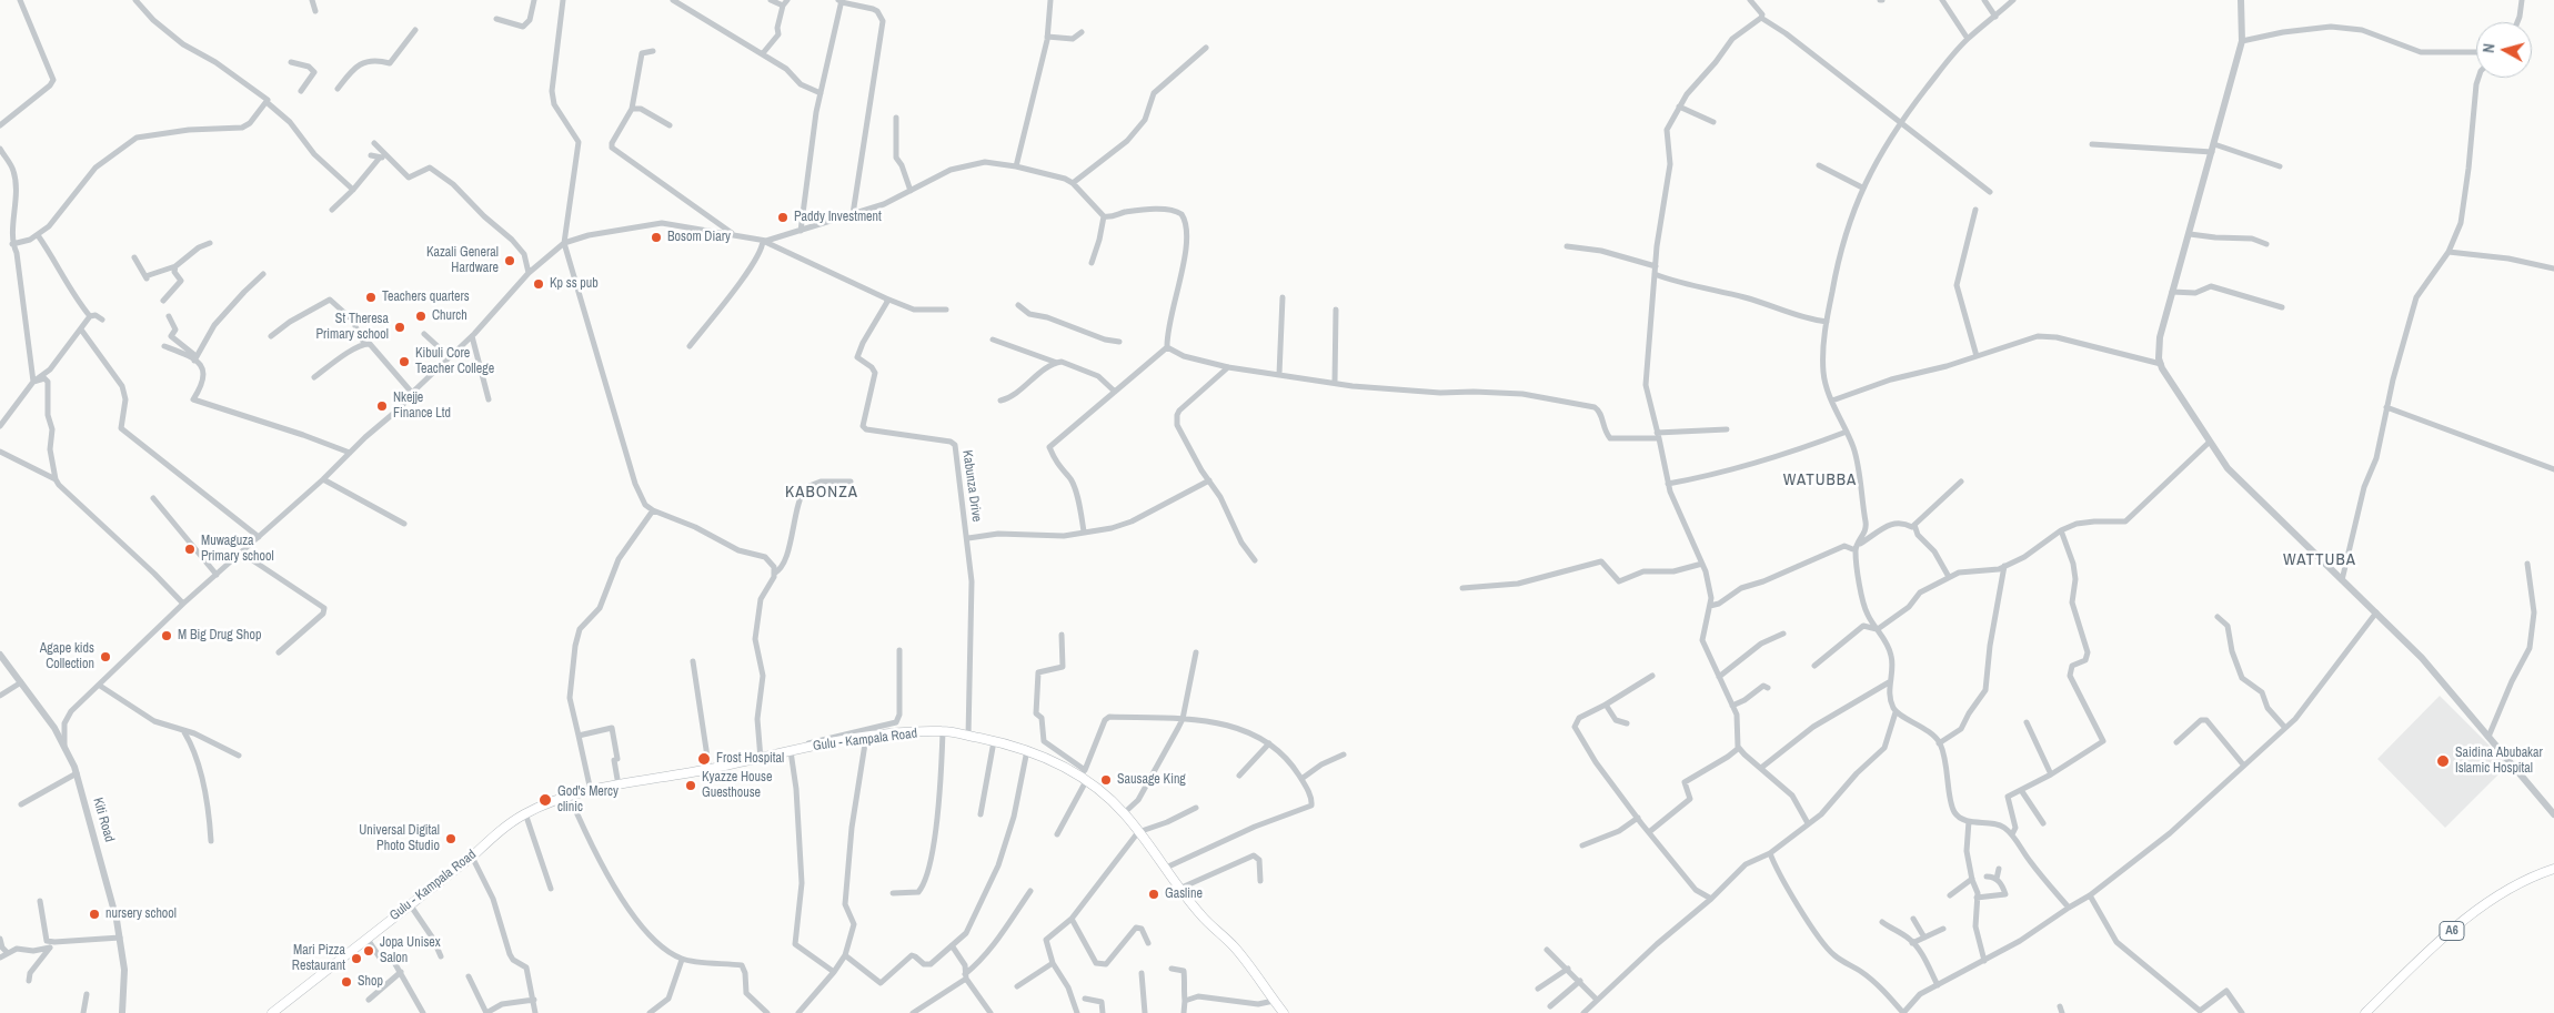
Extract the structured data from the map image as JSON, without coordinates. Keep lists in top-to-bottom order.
{
  "streets": {
    "main road": ["Gulu - Kampala Road", "A6"],
    "street": ["Kabunza Drive", "Kiti Road"]
  },
  "crossings": [
    ["Kabunza Drive", "Gulu - Kampala Road"]
  ],
  "districts": ["WATUBBA", "KABONZA", "WATTUBA"],
  "places": [
    "Paddy Investment",
    "Bosom Diary",
    "Kazali General Hardware",
    "Kp ss pub",
    "Teachers quarters",
    "Church",
    "St Theresa Primary school",
    "Kibuli Core Teacher College",
    "Nkejje Finance Ltd",
    "Muwaguza Primary school",
    "M Big Drug Shop",
    "Agape kids Collection",
    "Frost Hospital",
    "Saidina Abubakar Islamic Hospital",
    "Sausage King",
    "Kyazze House Guesthouse",
    "God's Mercy clinic",
    "Universal Digital Photo Studio",
    "Gasline",
    "nursery school",
    "Jopa Unisex Salon",
    "Mari Pizza Restaurant",
    "Shop"
  ],
  "north": "left"
}
